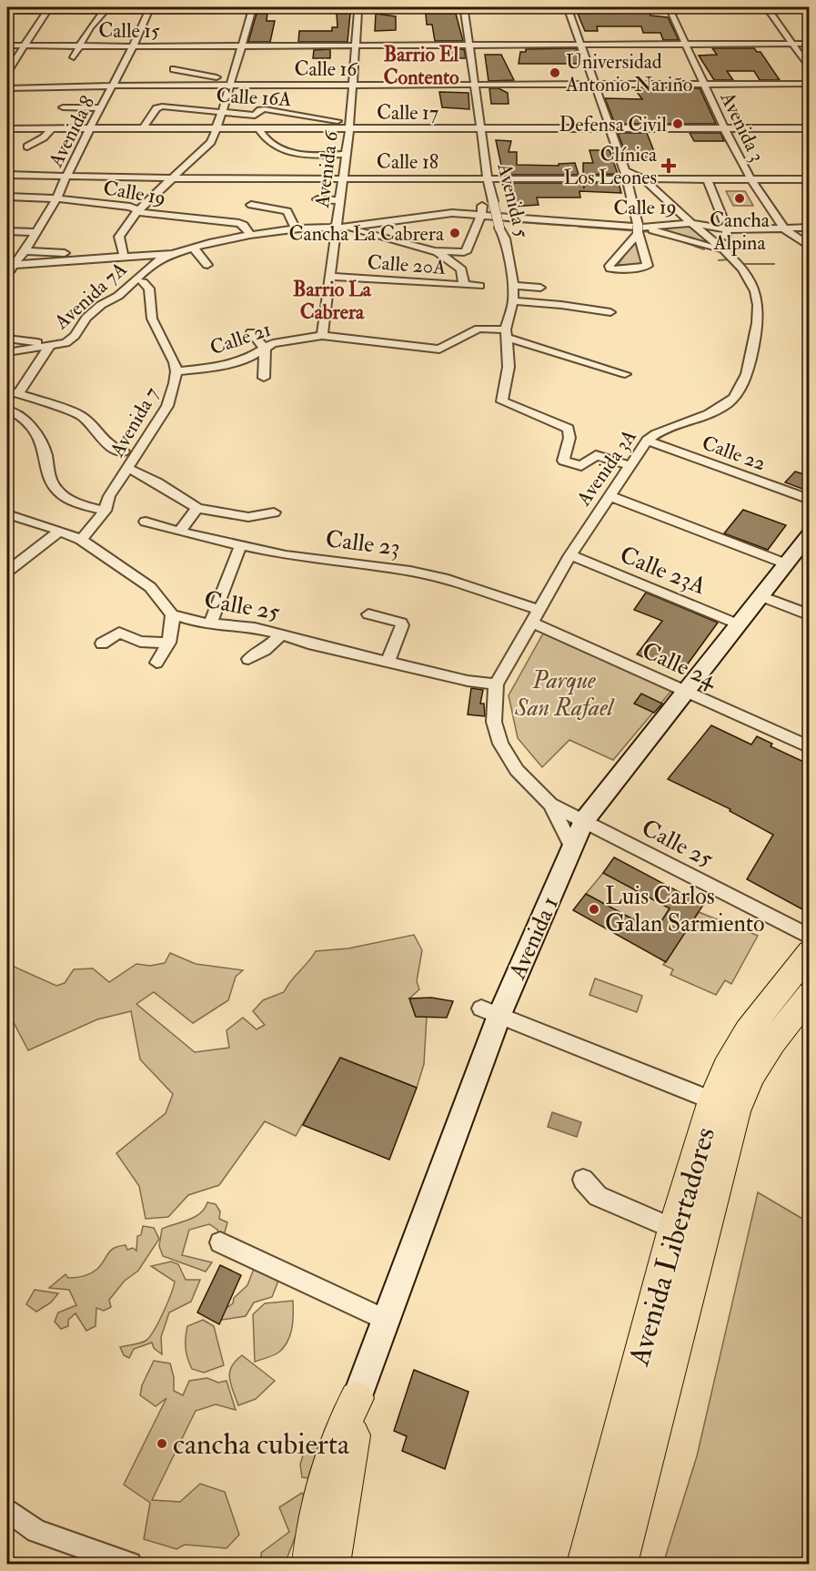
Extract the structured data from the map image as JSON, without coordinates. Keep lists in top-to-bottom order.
{
  "streets": {
    "main road": ["Avenida Libertadores"],
    "street": [
      "Calle 15",
      "Calle 16",
      "Calle 16A",
      "Calle 17",
      "Avenida 3",
      "Avenida 8",
      "Calle 18",
      "Avenida 6",
      "Calle 19",
      "Avenida 5",
      "Calle 20A",
      "Avenida 7A",
      "Calle 21",
      "Avenida 7",
      "Calle 22",
      "Avenida 3A",
      "Calle 23",
      "Calle 23A",
      "Calle 25",
      "Calle 24",
      "Avenida 1"
    ]
  },
  "crossings": [
    ["Calle 15", "Avenida 3"],
    ["Calle 15", "Avenida 8"],
    ["Calle 15", "Avenida 6"],
    ["Calle 15", "Avenida 5"],
    ["Calle 16", "Avenida 3"],
    ["Calle 16", "Avenida 8"],
    ["Calle 16", "Avenida 6"],
    ["Calle 16", "Avenida 5"],
    ["Calle 16A", "Calle 17"],
    ["Calle 16A", "Avenida 6"],
    ["Calle 17", "Avenida 3"],
    ["Calle 17", "Avenida 8"],
    ["Calle 17", "Avenida 6"],
    ["Calle 17", "Avenida 5"],
    ["Avenida 3", "Calle 18"],
    ["Avenida 3", "Calle 19"],
    ["Avenida 8", "Calle 18"],
    ["Avenida 8", "Calle 19"],
    ["Calle 18", "Avenida 6"],
    ["Calle 18", "Avenida 5"],
    ["Calle 18", "Avenida 3A"],
    ["Avenida 6", "Calle 19"],
    ["Avenida 6", "Calle 20A"],
    ["Avenida 6", "Calle 21"],
    ["Calle 19", "Avenida 3A"],
    ["Avenida 5", "Calle 21"],
    ["Avenida 5", "Avenida 3A"],
    ["Calle 21", "Avenida 7"],
    ["Avenida 7", "Calle 25"],
    ["Calle 22", "Avenida 3A"],
    ["Avenida 3A", "Calle 23"],
    ["Avenida 3A", "Calle 23A"],
    ["Avenida 3A", "Calle 25"],
    ["Avenida 3A", "Calle 24"],
    ["Avenida 3A", "Avenida 1"],
    ["Calle 23", "Calle 24"],
    ["Calle 23A", "Avenida 1"],
    ["Calle 25", "Avenida 1"],
    ["Calle 24", "Avenida 1"]
  ],
  "districts": ["Barrio El Contento", "Barrio La Cabrera"],
  "parks": ["Parque San Rafael"],
  "places": {
    "other": [
      "Universidad Antonio Nariño",
      "Defensa Civil",
      "Cancha Alpina",
      "Cancha La Cabrera",
      "Luis Carlos Galan Sarmiento",
      "cancha cubierta"
    ],
    "health": ["Clínica Los Leones"]
  }
}
